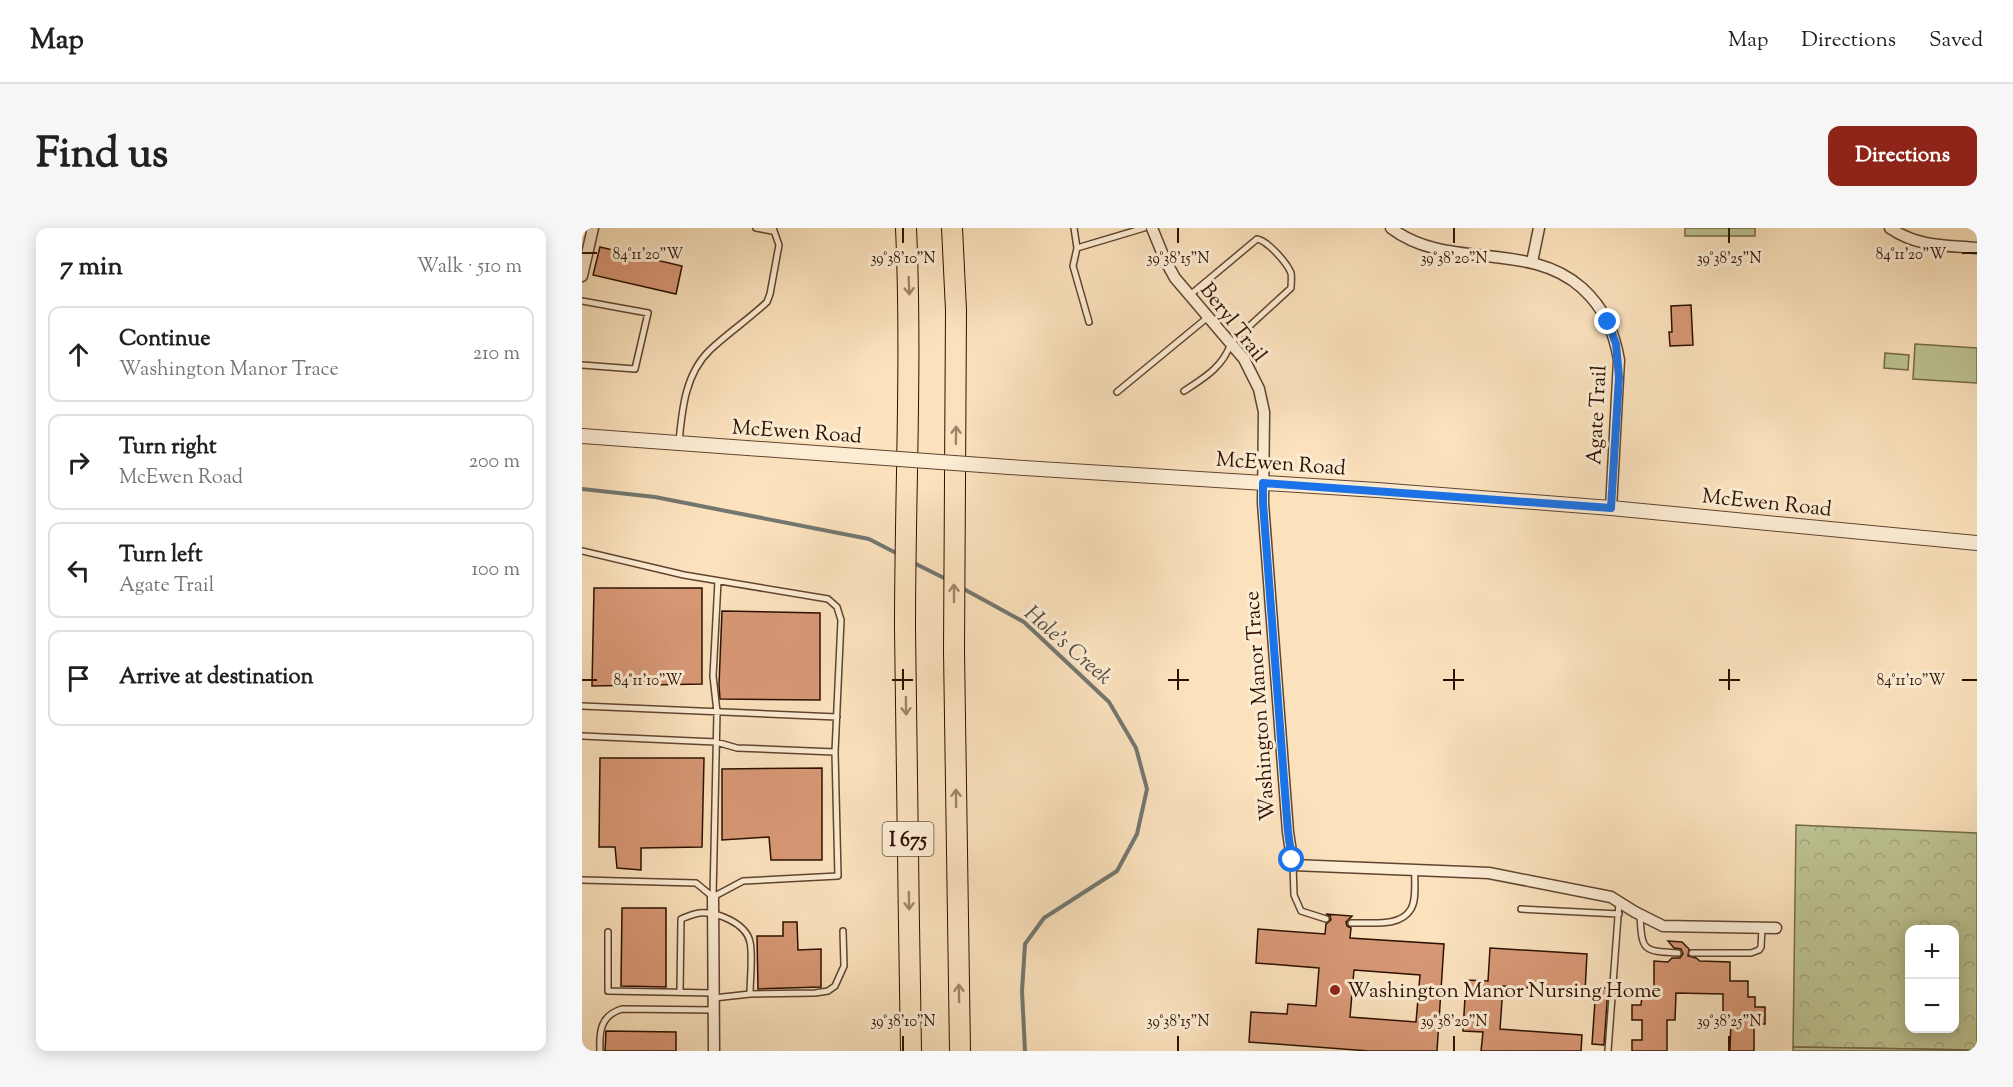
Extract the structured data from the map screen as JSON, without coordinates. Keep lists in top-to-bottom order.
{
  "streets": {
    "highway": ["I 675"],
    "street": [
      "Beryl Trail",
      "Agate Trail",
      "McEwen Road",
      "Washington Manor Trace"
    ]
  },
  "crossings": [
    ["Beryl Trail", "McEwen Road"],
    ["Beryl Trail", "Washington Manor Trace"],
    ["Agate Trail", "McEwen Road"],
    ["McEwen Road", "Washington Manor Trace"]
  ],
  "water": ["Hole's Creek"],
  "places": ["Washington Manor Nursing Home"],
  "page": {
    "header": "Map",
    "nav": ["Map", "Directions", "Saved"],
    "title": "Find us",
    "buttons": "Directions",
    "heading": ["7 min", "Walk · 510 m"],
    "list": [
      ["Continue", "Washington Manor Trace", "210 m"],
      ["Turn right", "McEwen Road", "200 m"],
      ["Turn left", "Agate Trail", "100 m"],
      "Arrive at destination"
    ],
    "map_buttons": ["+", "−"]
  },
  "coordinates": [
    "84°11'20\"W",
    "39°38'10\"N",
    "39°38'15\"N",
    "39°38'20\"N",
    "39°38'25\"N",
    "84°11'10\"W"
  ]
}
